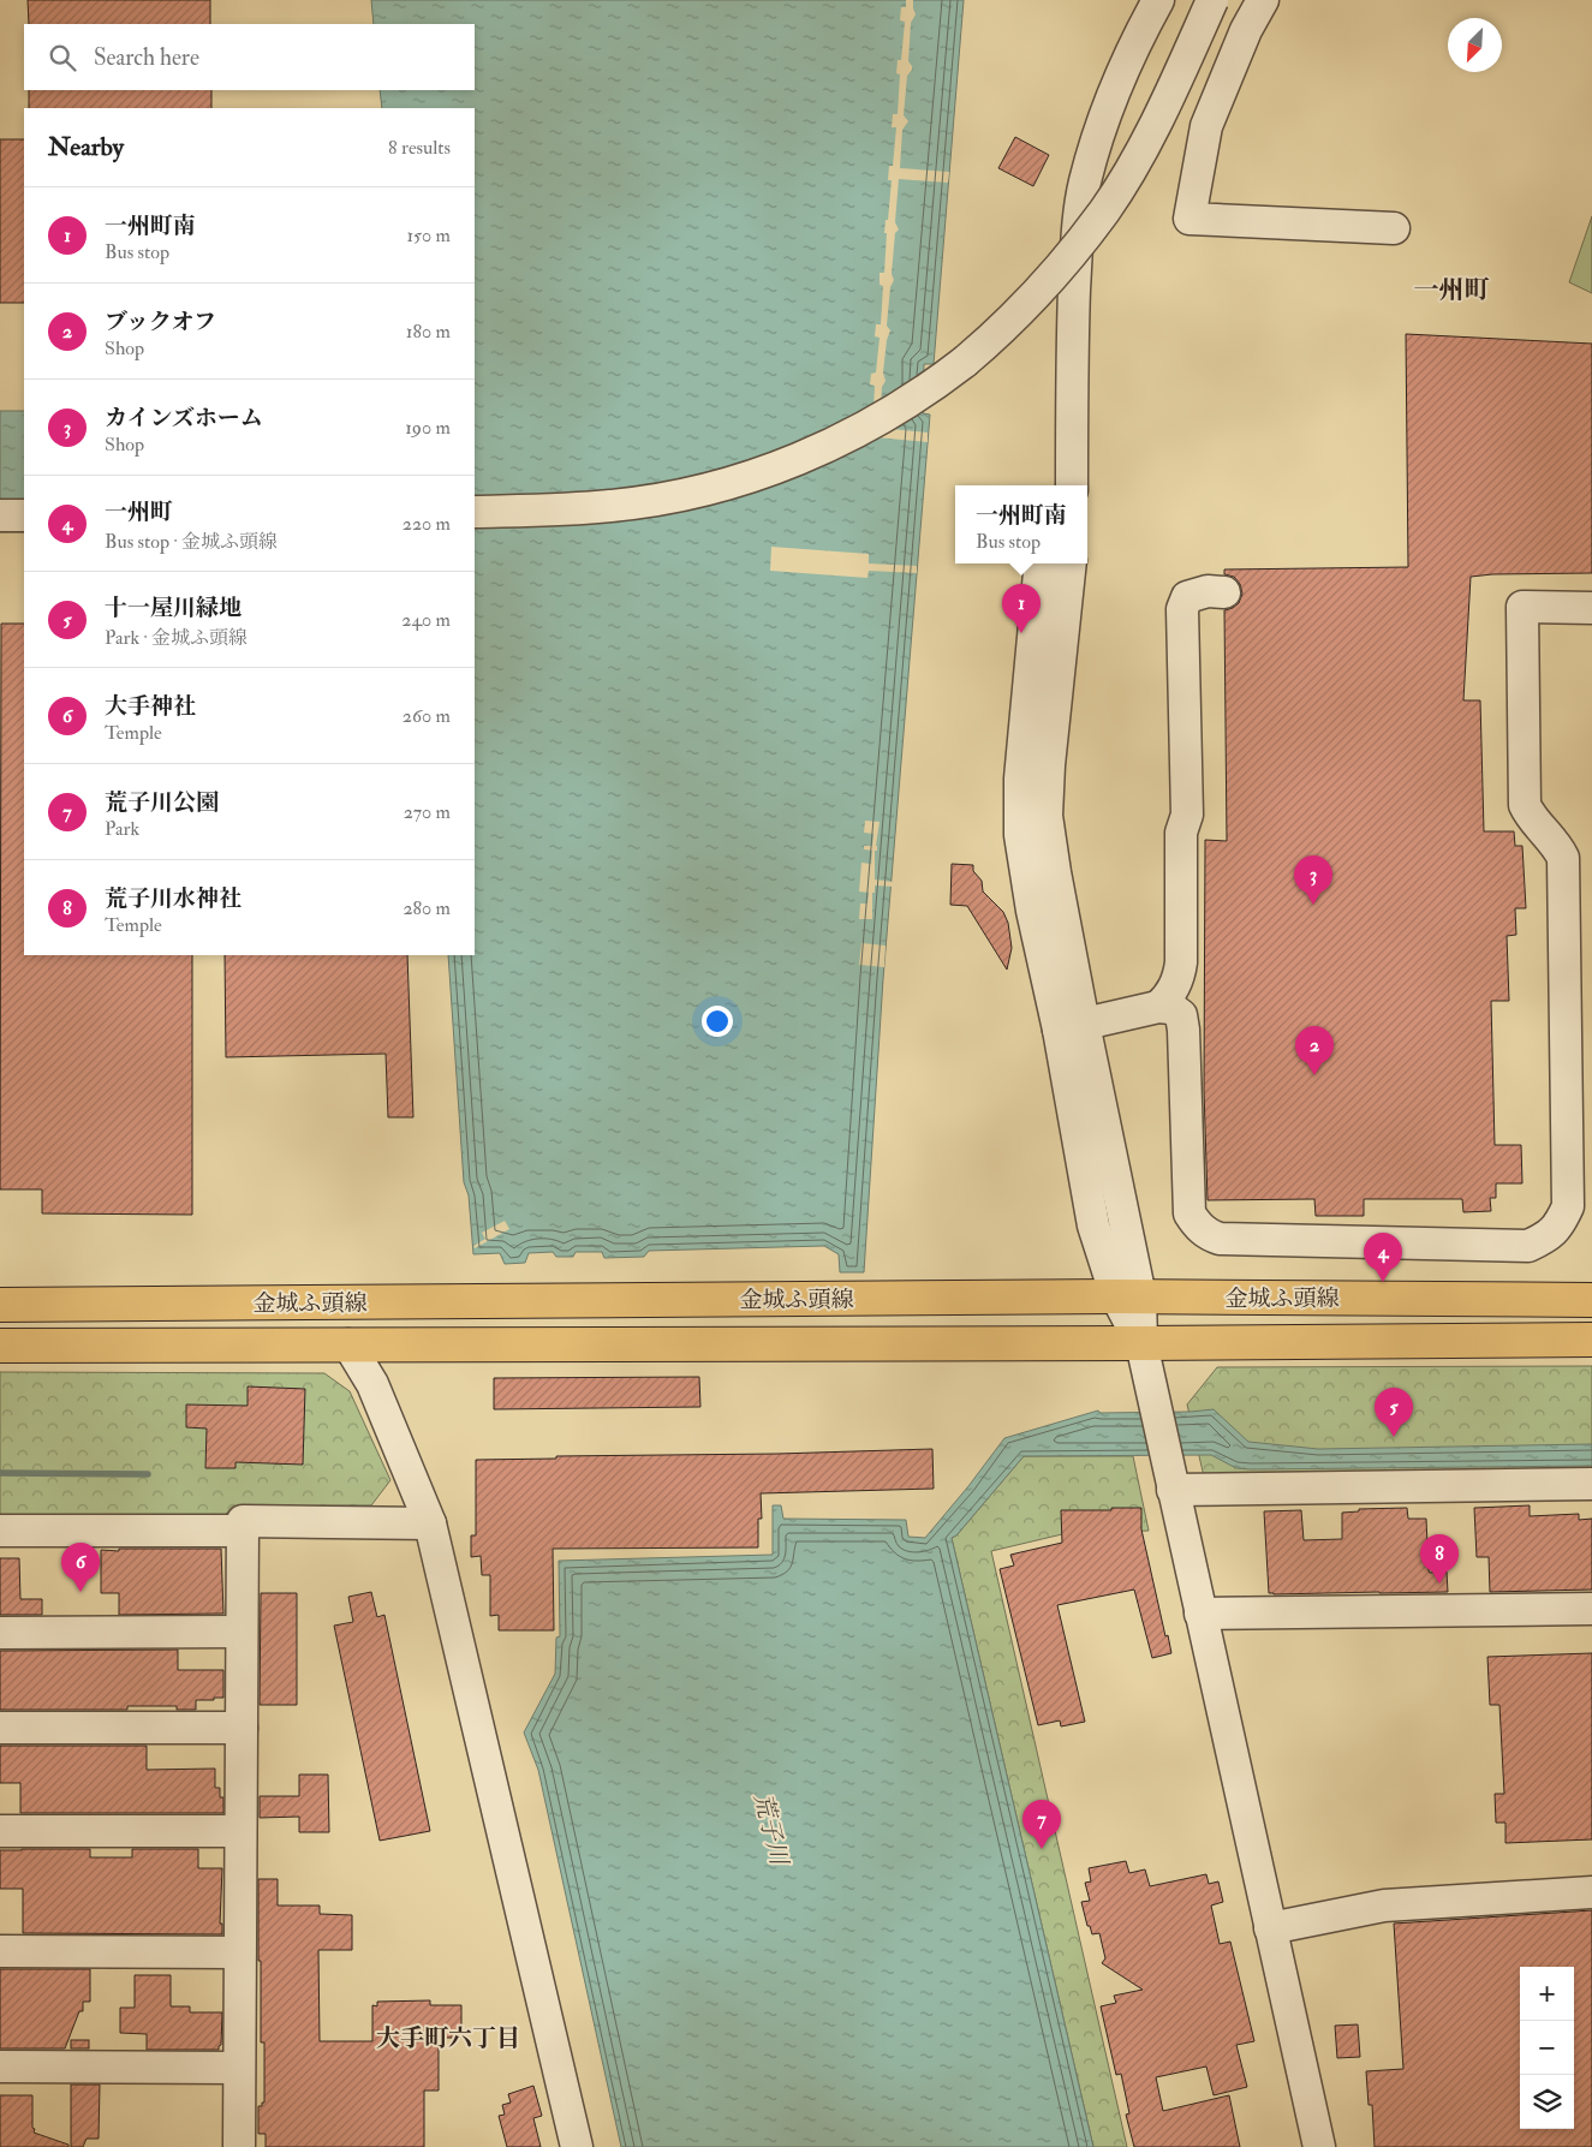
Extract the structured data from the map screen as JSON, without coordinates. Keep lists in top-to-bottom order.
{
  "streets": {
    "main road": ["金城ふ頭線"]
  },
  "districts": ["一州町", "大手町六丁目"],
  "water": ["荒子川"],
  "north": "bottom left",
  "page": {
    "search": "Search here",
    "heading": ["Nearby", "8 results"],
    "list": [
      {
        "mark": "1",
        "name": "一州町南",
        "note": "Bus stop",
        "value": "150 m"
      },
      {
        "mark": "2",
        "name": "ブックオフ",
        "note": "Shop",
        "value": "180 m"
      },
      {
        "mark": "3",
        "name": "カインズホーム",
        "note": "Shop",
        "value": "190 m"
      },
      {
        "mark": "4",
        "name": "一州町",
        "note": "Bus stop · 金城ふ頭線",
        "value": "220 m"
      },
      {
        "mark": "5",
        "name": "十一屋川緑地",
        "note": "Park · 金城ふ頭線",
        "value": "240 m"
      },
      {
        "mark": "6",
        "name": "大手神社",
        "note": "Temple",
        "value": "260 m"
      },
      {
        "mark": "7",
        "name": "荒子川公園",
        "note": "Park",
        "value": "270 m"
      },
      {
        "mark": "8",
        "name": "荒子川水神社",
        "note": "Temple",
        "value": "280 m"
      }
    ],
    "popup": ["一州町南", "Bus stop"],
    "pins": [
      "1",
      "3",
      "2",
      "4",
      "5",
      "8",
      "6",
      "7"
    ],
    "map_buttons": ["+", "−"]
  }
}
